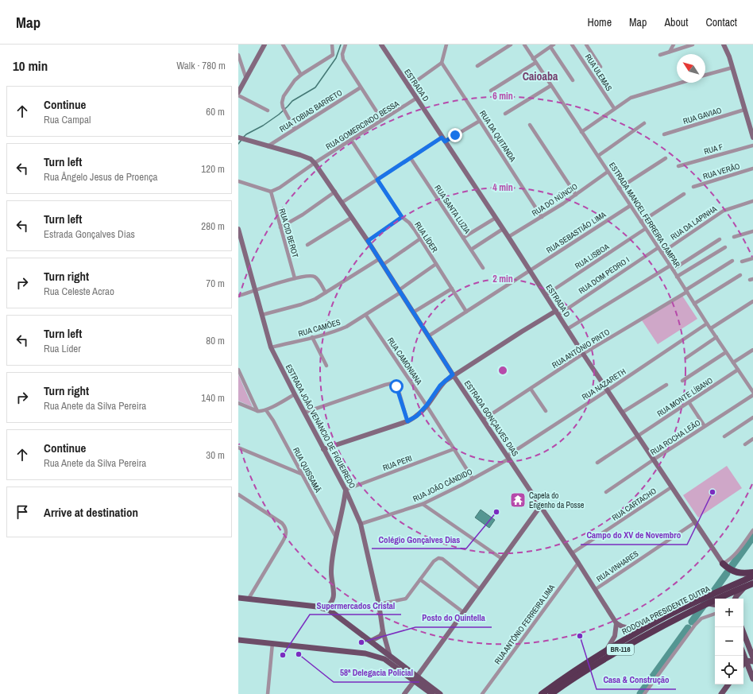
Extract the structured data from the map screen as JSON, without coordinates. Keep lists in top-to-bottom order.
{
  "streets": {
    "highway": ["RODOVIA PRESIDENTE DUTRA", "BR-116"],
    "street": [
      "RUA ULEMAS",
      "ESTRADA D",
      "RUA TOBIAS BARRETO",
      "RUA GAVIAO",
      "RUA GOMERCINDO BESSA",
      "RUA DA QUITANDA",
      "RUA F",
      "RUA VERÃO",
      "RUA DO NÚNCIO",
      "RUA SANTA LUZIA",
      "ESTRADA MANOEL FERREIRA CAMPAR",
      "RUA DA LAPINHA",
      "RUA SEBASTIÃO LIMA",
      "RUA CID BEROT",
      "RUA LÍDER",
      "RUA LISBOA",
      "RUA DOM PEDRO I",
      "RUA CAMÕES",
      "RUA ANTÔNIO PINTO",
      "RUA CAMONIANA",
      "RUA NAZARETH",
      "RUA MONTE LÍBANO",
      "ESTRADA GONÇALVES DIAS",
      "ESTRADA JOÃO VENÂNCIO DE FIGUEIREDO",
      "RUA ROCHA LEÃO",
      "RUA PERI",
      "RUA QUISSAMÃ",
      "RUA JOÃO CÂNDIDO",
      "RUA CARTACHO",
      "RUA VINHARES",
      "RUA ANTÔNIO FERREIRA LIMA"
    ]
  },
  "crossings": [
    ["ESTRADA D", "RUA GOMERCINDO BESSA"],
    ["ESTRADA D", "RUA DO NÚNCIO"],
    ["ESTRADA D", "RUA SEBASTIÃO LIMA"],
    ["ESTRADA D", "RUA LISBOA"],
    ["ESTRADA D", "RUA DOM PEDRO I"],
    ["ESTRADA D", "RUA ANTÔNIO PINTO"],
    ["ESTRADA D", "RUA NAZARETH"],
    ["ESTRADA D", "RUA MONTE LÍBANO"],
    ["ESTRADA D", "RUA ROCHA LEÃO"],
    ["ESTRADA D", "RUA CARTACHO"],
    ["ESTRADA D", "RUA VINHARES"],
    ["RUA TOBIAS BARRETO", "ESTRADA GONÇALVES DIAS"],
    ["RUA GOMERCINDO BESSA", "RUA CID BEROT"],
    ["RUA GOMERCINDO BESSA", "RUA LÍDER"],
    ["RUA GOMERCINDO BESSA", "ESTRADA GONÇALVES DIAS"],
    ["RUA DA QUITANDA", "RUA DO NÚNCIO"],
    ["RUA DO NÚNCIO", "ESTRADA MANOEL FERREIRA CAMPAR"],
    ["ESTRADA MANOEL FERREIRA CAMPAR", "RUA DA LAPINHA"],
    ["ESTRADA MANOEL FERREIRA CAMPAR", "RUA SEBASTIÃO LIMA"],
    ["ESTRADA MANOEL FERREIRA CAMPAR", "RUA LISBOA"],
    ["ESTRADA MANOEL FERREIRA CAMPAR", "RUA DOM PEDRO I"],
    ["ESTRADA MANOEL FERREIRA CAMPAR", "RUA ANTÔNIO PINTO"],
    ["ESTRADA MANOEL FERREIRA CAMPAR", "RUA NAZARETH"],
    ["ESTRADA MANOEL FERREIRA CAMPAR", "RUA MONTE LÍBANO"],
    ["RUA SEBASTIÃO LIMA", "RUA LÍDER"],
    ["RUA SEBASTIÃO LIMA", "ESTRADA GONÇALVES DIAS"],
    ["RUA LÍDER", "RUA CAMÕES"],
    ["RUA CAMÕES", "RUA CAMONIANA"],
    ["RUA CAMÕES", "ESTRADA GONÇALVES DIAS"],
    ["RUA CAMÕES", "ESTRADA JOÃO VENÂNCIO DE FIGUEIREDO"],
    ["RUA ANTÔNIO PINTO", "ESTRADA GONÇALVES DIAS"],
    ["RUA CAMONIANA", "RUA PERI"],
    ["RUA CAMONIANA", "RUA JOÃO CÂNDIDO"],
    ["RUA NAZARETH", "ESTRADA GONÇALVES DIAS"],
    ["RUA NAZARETH", "RUA JOÃO CÂNDIDO"],
    ["ESTRADA GONÇALVES DIAS", "RUA JOÃO CÂNDIDO"],
    ["ESTRADA GONÇALVES DIAS", "RUA CARTACHO"],
    ["ESTRADA GONÇALVES DIAS", "RUA VINHARES"],
    ["ESTRADA GONÇALVES DIAS", "RUA ANTÔNIO FERREIRA LIMA"],
    ["ESTRADA JOÃO VENÂNCIO DE FIGUEIREDO", "RUA PERI"],
    ["ESTRADA JOÃO VENÂNCIO DE FIGUEIREDO", "RUA JOÃO CÂNDIDO"]
  ],
  "districts": ["Caioaba"],
  "places": {
    "other": [
      "Campo do XV de Novembro",
      "Colégio Gonçalves Dias",
      "Casa & Construção",
      "Posto do Quintella",
      "58ª Delegacia Policial",
      "Supermercados Cristal"
    ],
    "temple": ["Capela do Engenho da Posse"]
  },
  "north": "top left",
  "page": {
    "header": "Map",
    "nav": [
      "Home",
      "Map",
      "About",
      "Contact"
    ],
    "heading": ["10 min", "Walk · 780 m"],
    "list": [
      ["Continue", "Rua Campal", "60 m"],
      ["Turn left", "Rua Ângelo Jesus de Proença", "120 m"],
      ["Turn left", "Estrada Gonçalves Dias", "280 m"],
      ["Turn right", "Rua Celeste Acrao", "70 m"],
      ["Turn left", "Rua Líder", "80 m"],
      ["Turn right", "Rua Anete da Silva Pereira", "140 m"],
      ["Continue", "Rua Anete da Silva Pereira", "30 m"],
      "Arrive at destination"
    ],
    "map_buttons": ["+", "−"]
  },
  "rings": ["6 min", "4 min", "2 min"]
}
